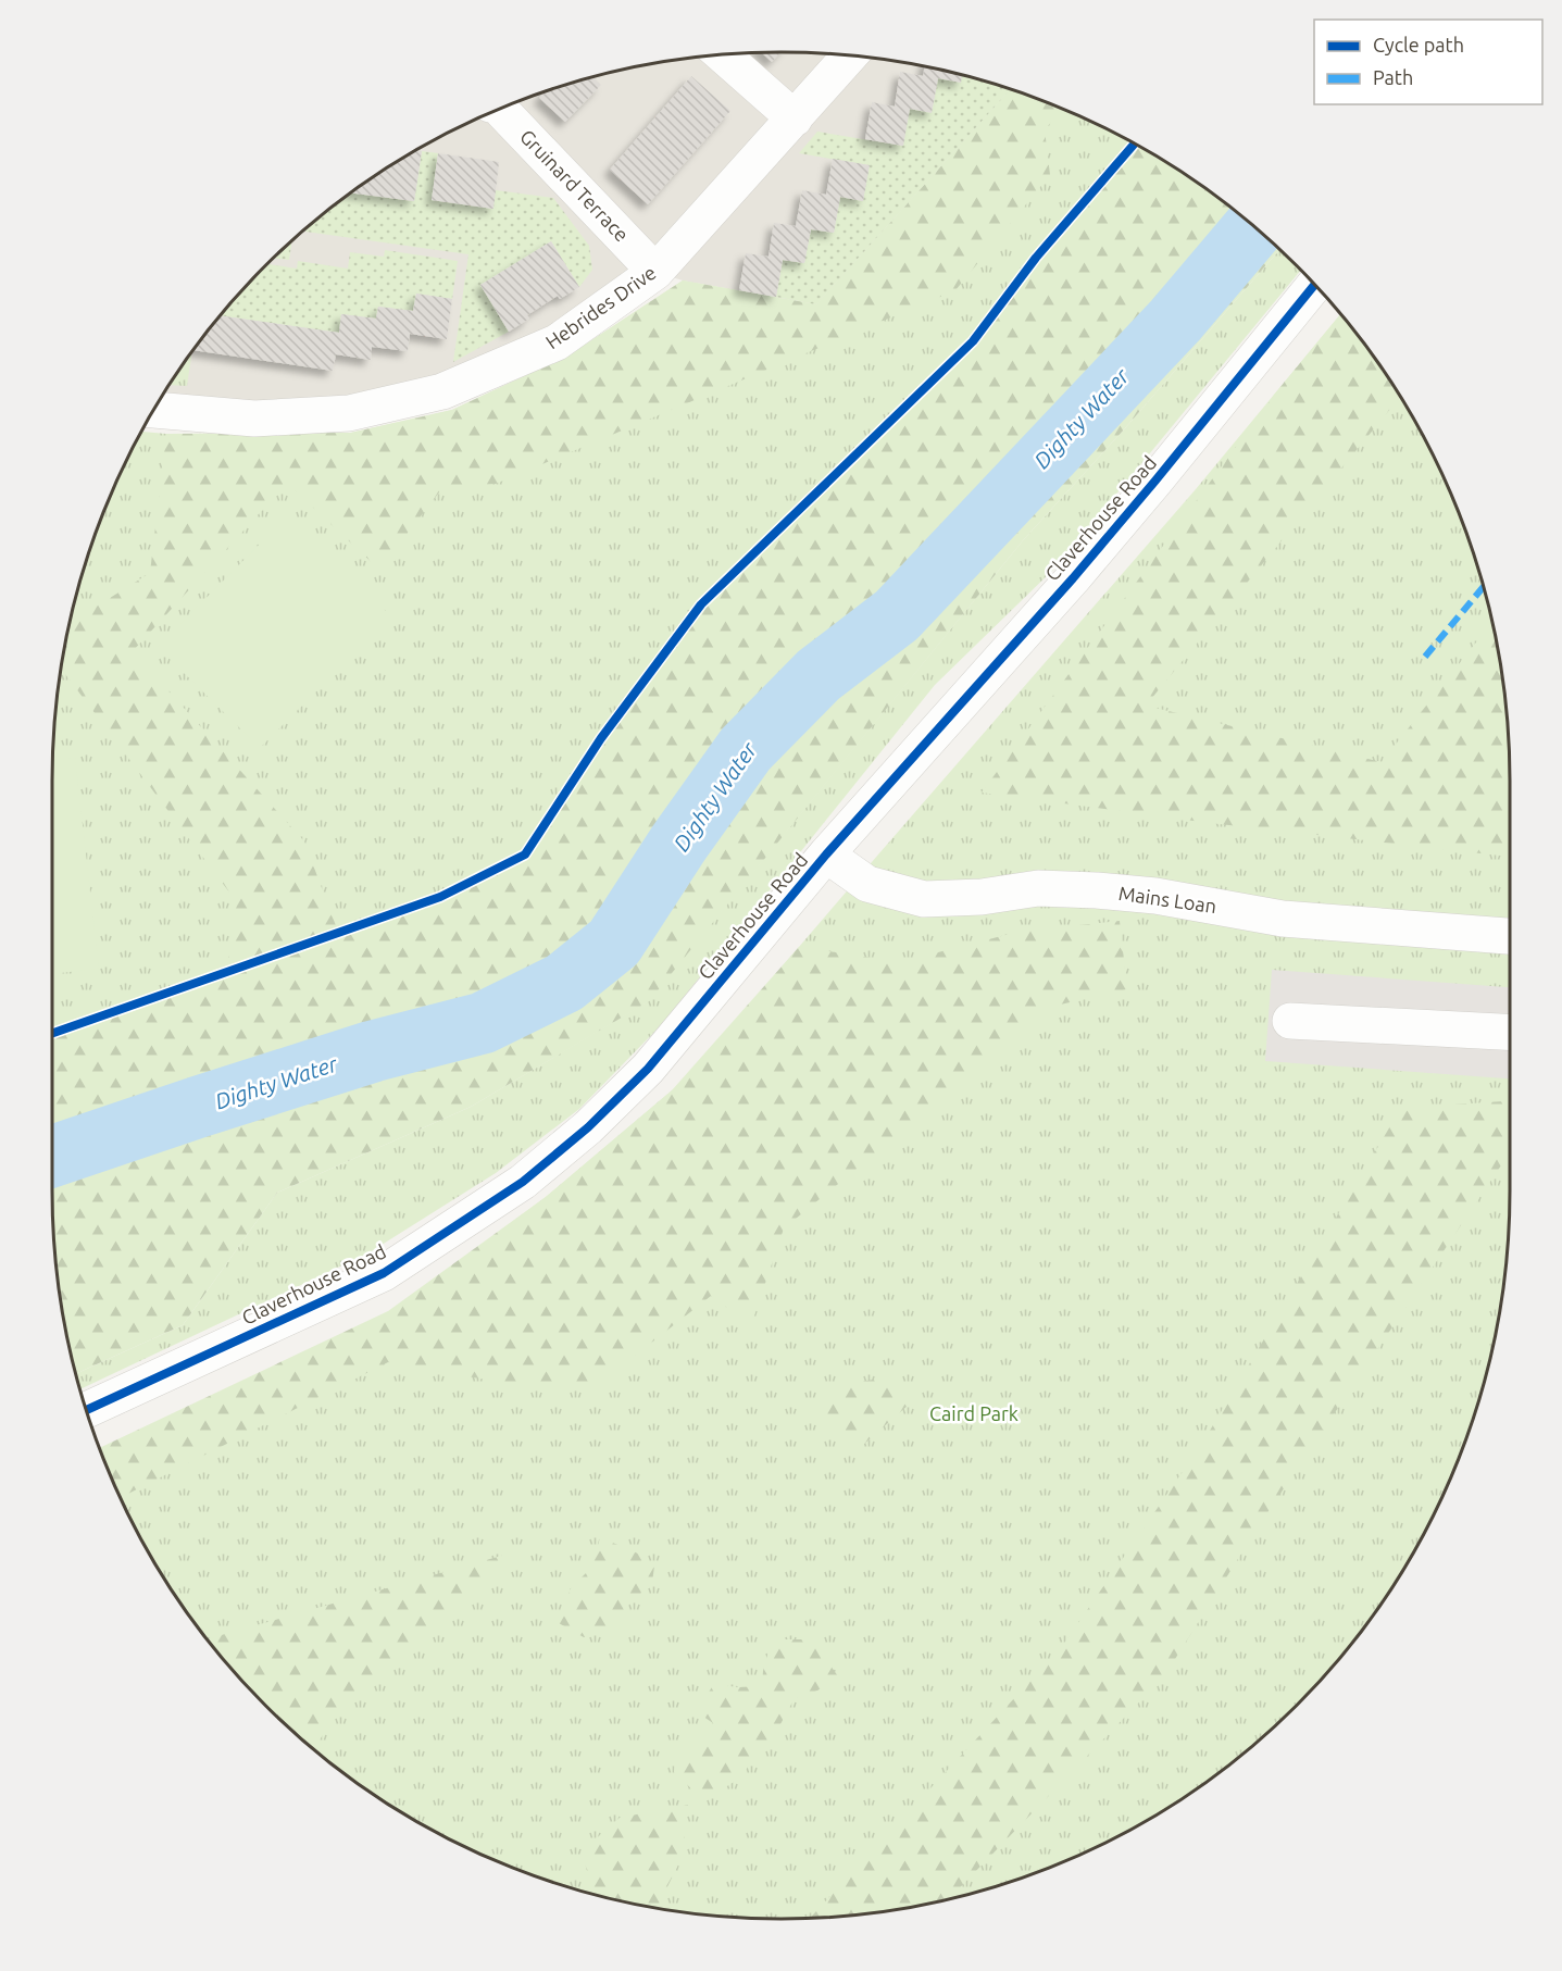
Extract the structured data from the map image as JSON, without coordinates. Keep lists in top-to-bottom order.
{
  "streets": {
    "street": [
      "Gruinard Terrace",
      "Hebrides Drive",
      "Claverhouse Road",
      "Mains Loan"
    ]
  },
  "crossings": [
    ["Gruinard Terrace", "Hebrides Drive"],
    ["Claverhouse Road", "Mains Loan"]
  ],
  "water": ["Dighty Water"],
  "parks": ["Caird Park"],
  "legend": ["Cycle path", "Path"]
}
